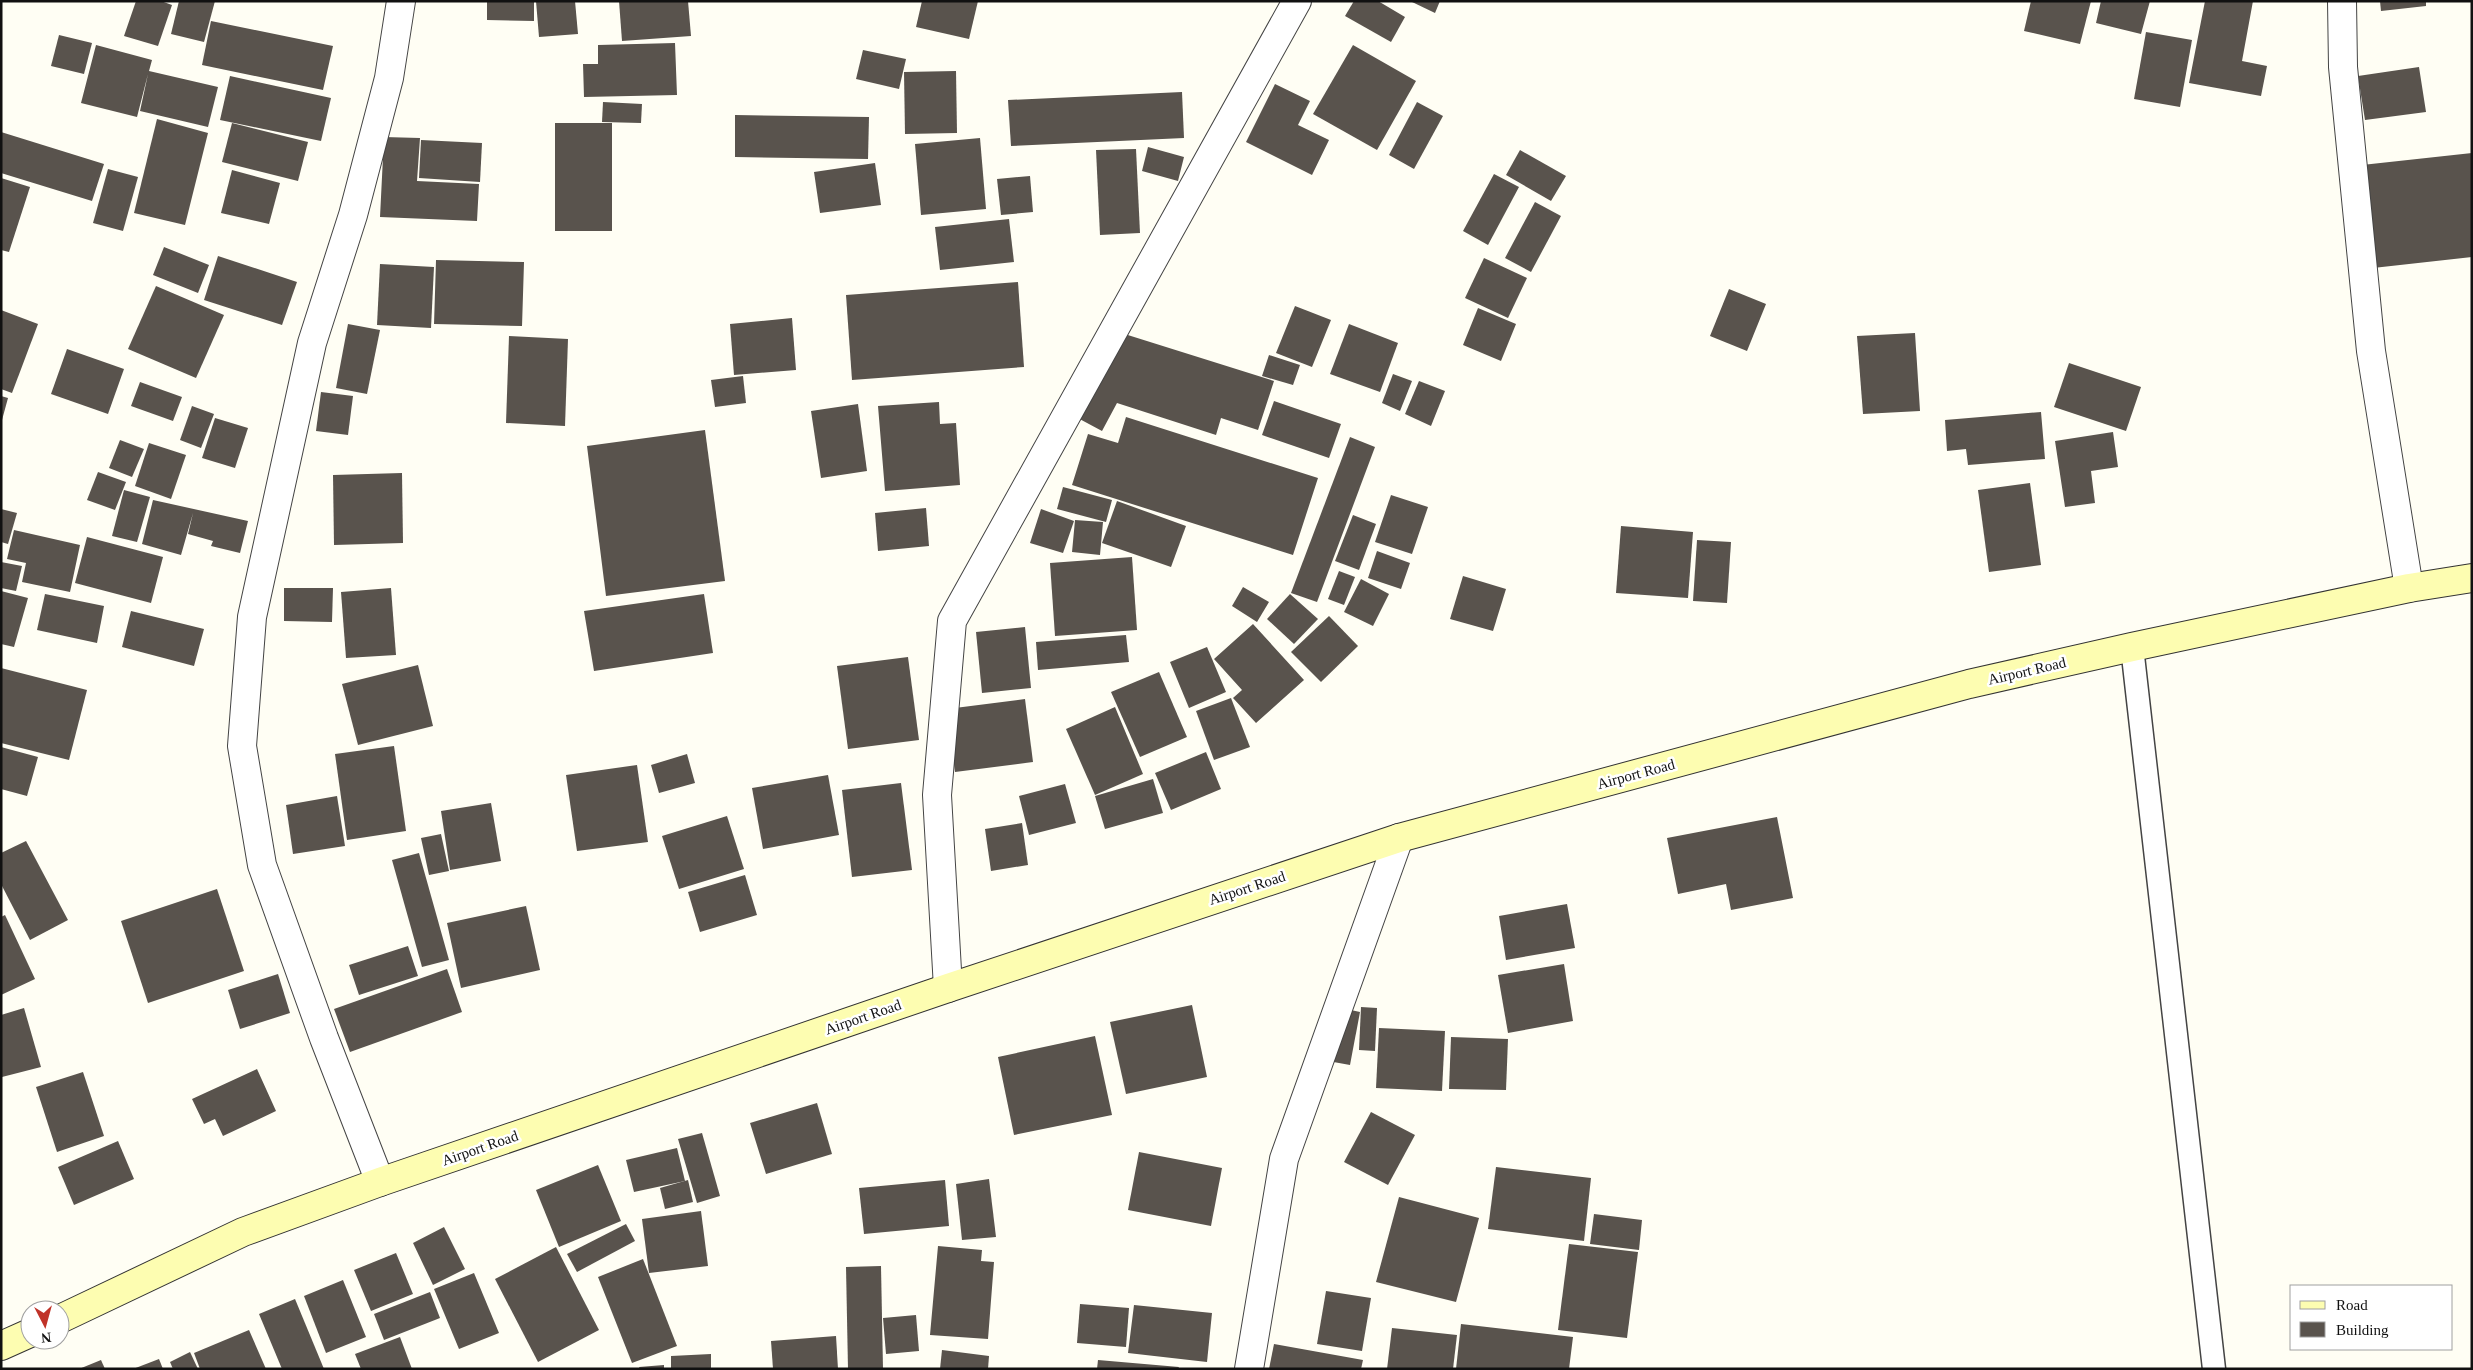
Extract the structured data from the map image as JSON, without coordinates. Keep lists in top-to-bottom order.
{
  "streets": {
    "main road": ["Airport Road"]
  },
  "legend": ["Road", "Building"],
  "north": "bottom"
}
